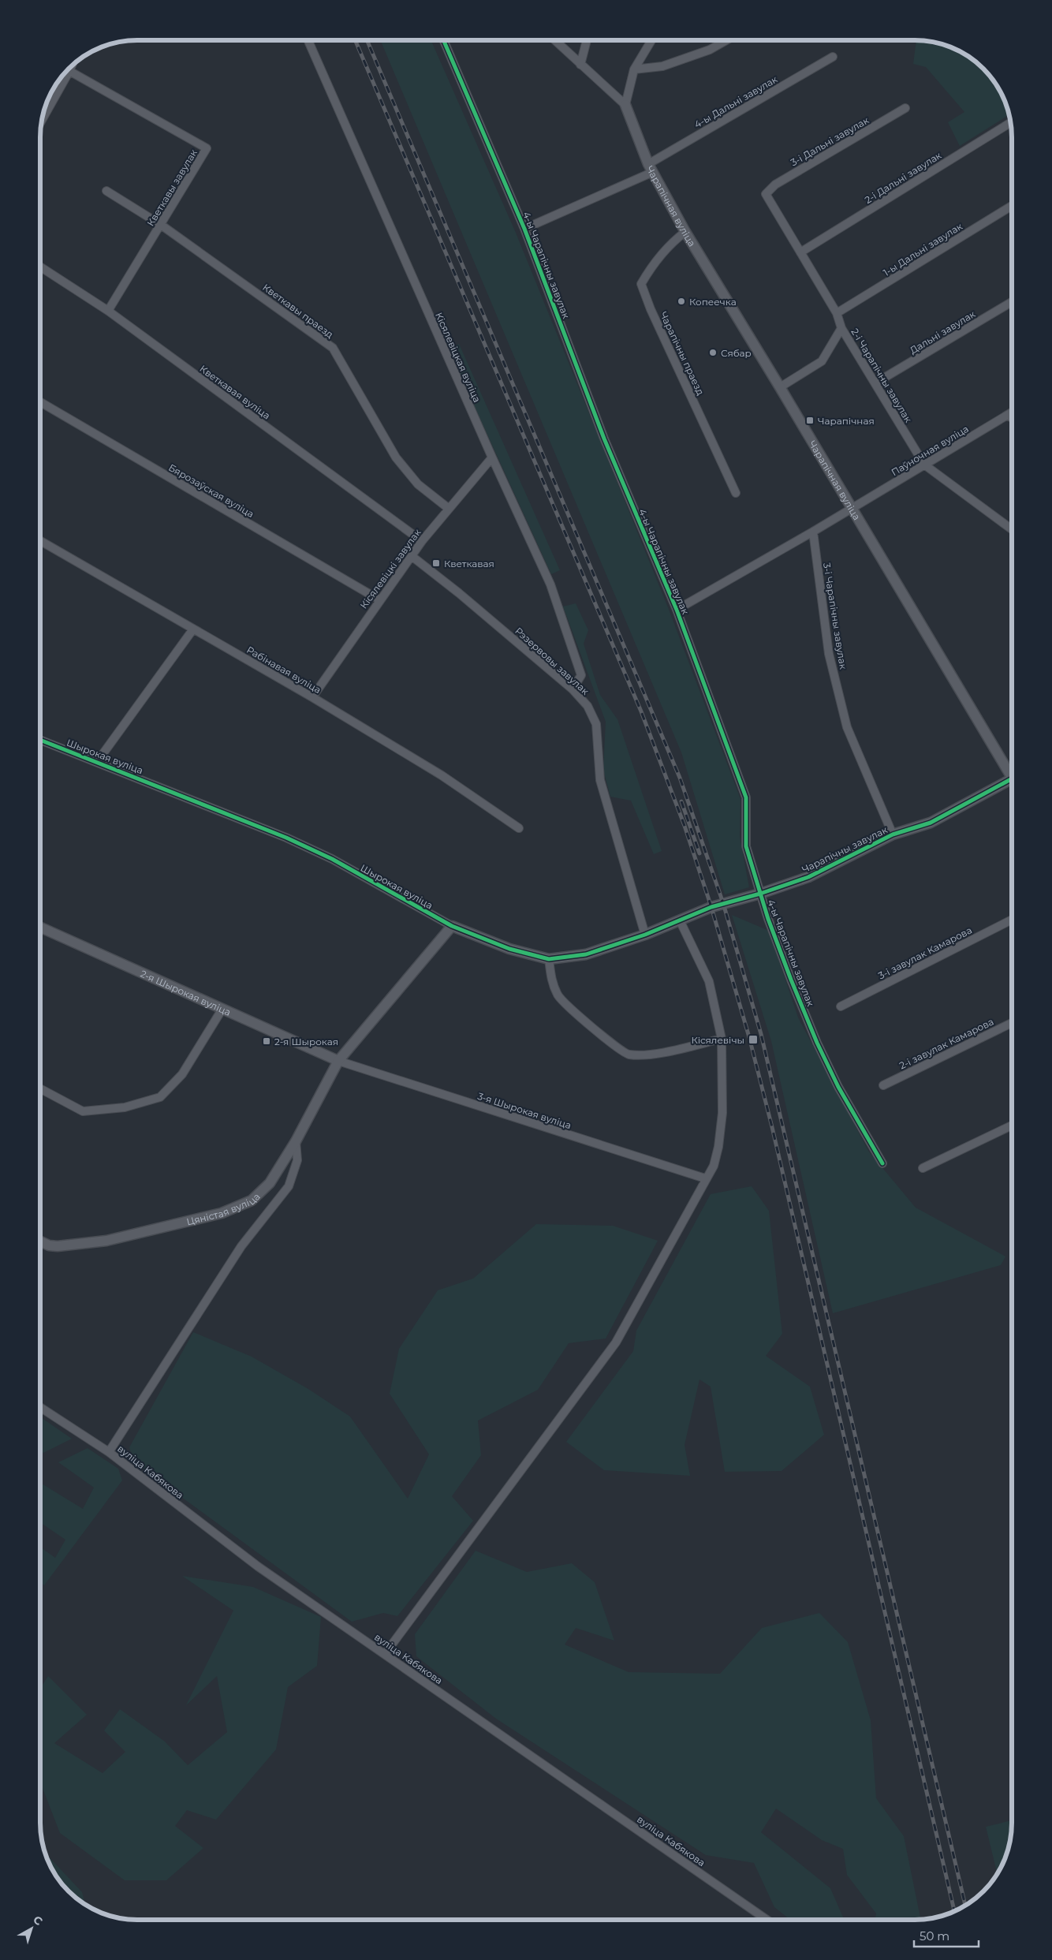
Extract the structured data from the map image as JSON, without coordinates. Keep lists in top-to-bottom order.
{
  "streets": {
    "street": [
      "4-ы Дальні завулак",
      "3-і Дальні завулак",
      "2-і Дальні завулак",
      "Кветкавы завулак",
      "Чарапічная вуліца",
      "1-ы Дальні завулак",
      "4-ы Чарапічны завулак",
      "Кветкавы праезд",
      "Дальні завулак",
      "Чарапічны праезд",
      "Кісялевіцкая вуліца",
      "2-і Чарапічны завулак",
      "Кветкавая вуліца",
      "Паўночная вуліца",
      "Бярозаўская вуліца",
      "Кісялевіцкі завулак",
      "3-і Чарапічны завулак",
      "Рэзервовы завулак",
      "Рабінавая вуліца",
      "Шырокая вуліца",
      "Чарапічны завулак",
      "3-і завулак Камарова",
      "2-я Шырокая вуліца",
      "2-і завулак Камарова",
      "3-я Шырокая вуліца",
      "Цяністая вуліца",
      "вуліца Кабякова"
    ]
  },
  "crossings": [
    ["4-ы Дальні завулак", "Чарапічная вуліца"],
    ["4-ы Дальні завулак", "4-ы Чарапічны завулак"],
    ["3-і Дальні завулак", "2-і Чарапічны завулак"],
    ["2-і Дальні завулак", "2-і Чарапічны завулак"],
    ["Кветкавы завулак", "Кветкавы праезд"],
    ["Кветкавы завулак", "Кветкавая вуліца"],
    ["Чарапічная вуліца", "4-ы Чарапічны завулак"],
    ["Чарапічная вуліца", "Чарапічны праезд"],
    ["Чарапічная вуліца", "Паўночная вуліца"],
    ["1-ы Дальні завулак", "2-і Чарапічны завулак"],
    ["4-ы Чарапічны завулак", "Паўночная вуліца"],
    ["4-ы Чарапічны завулак", "3-і Чарапічны завулак"],
    ["4-ы Чарапічны завулак", "Шырокая вуліца"],
    ["4-ы Чарапічны завулак", "Чарапічны завулак"],
    ["Кветкавы праезд", "Кісялевіцкі завулак"],
    ["Дальні завулак", "2-і Чарапічны завулак"],
    ["Кісялевіцкая вуліца", "Кісялевіцкі завулак"],
    ["Кісялевіцкая вуліца", "Рэзервовы завулак"],
    ["2-і Чарапічны завулак", "Паўночная вуліца"],
    ["Кветкавая вуліца", "Кісялевіцкі завулак"],
    ["Бярозаўская вуліца", "Кісялевіцкі завулак"],
    ["Кісялевіцкі завулак", "Рэзервовы завулак"],
    ["Кісялевіцкі завулак", "Рабінавая вуліца"],
    ["3-і Чарапічны завулак", "Чарапічны завулак"],
    ["Рэзервовы завулак", "Шырокая вуліца"],
    ["Шырокая вуліца", "Чарапічны завулак"],
    ["Шырокая вуліца", "Цяністая вуліца"],
    ["2-я Шырокая вуліца", "3-я Шырокая вуліца"],
    ["2-я Шырокая вуліца", "Цяністая вуліца"],
    ["3-я Шырокая вуліца", "Цяністая вуліца"]
  ],
  "places": {
    "other": ["Копеечка", "Сябар"],
    "transit": [
      "Чарапічная",
      "Кветкавая",
      "Кісялевічы",
      "2-я Шырокая"
    ]
  },
  "scale_bar": "50 m",
  "north": "top right"
}
